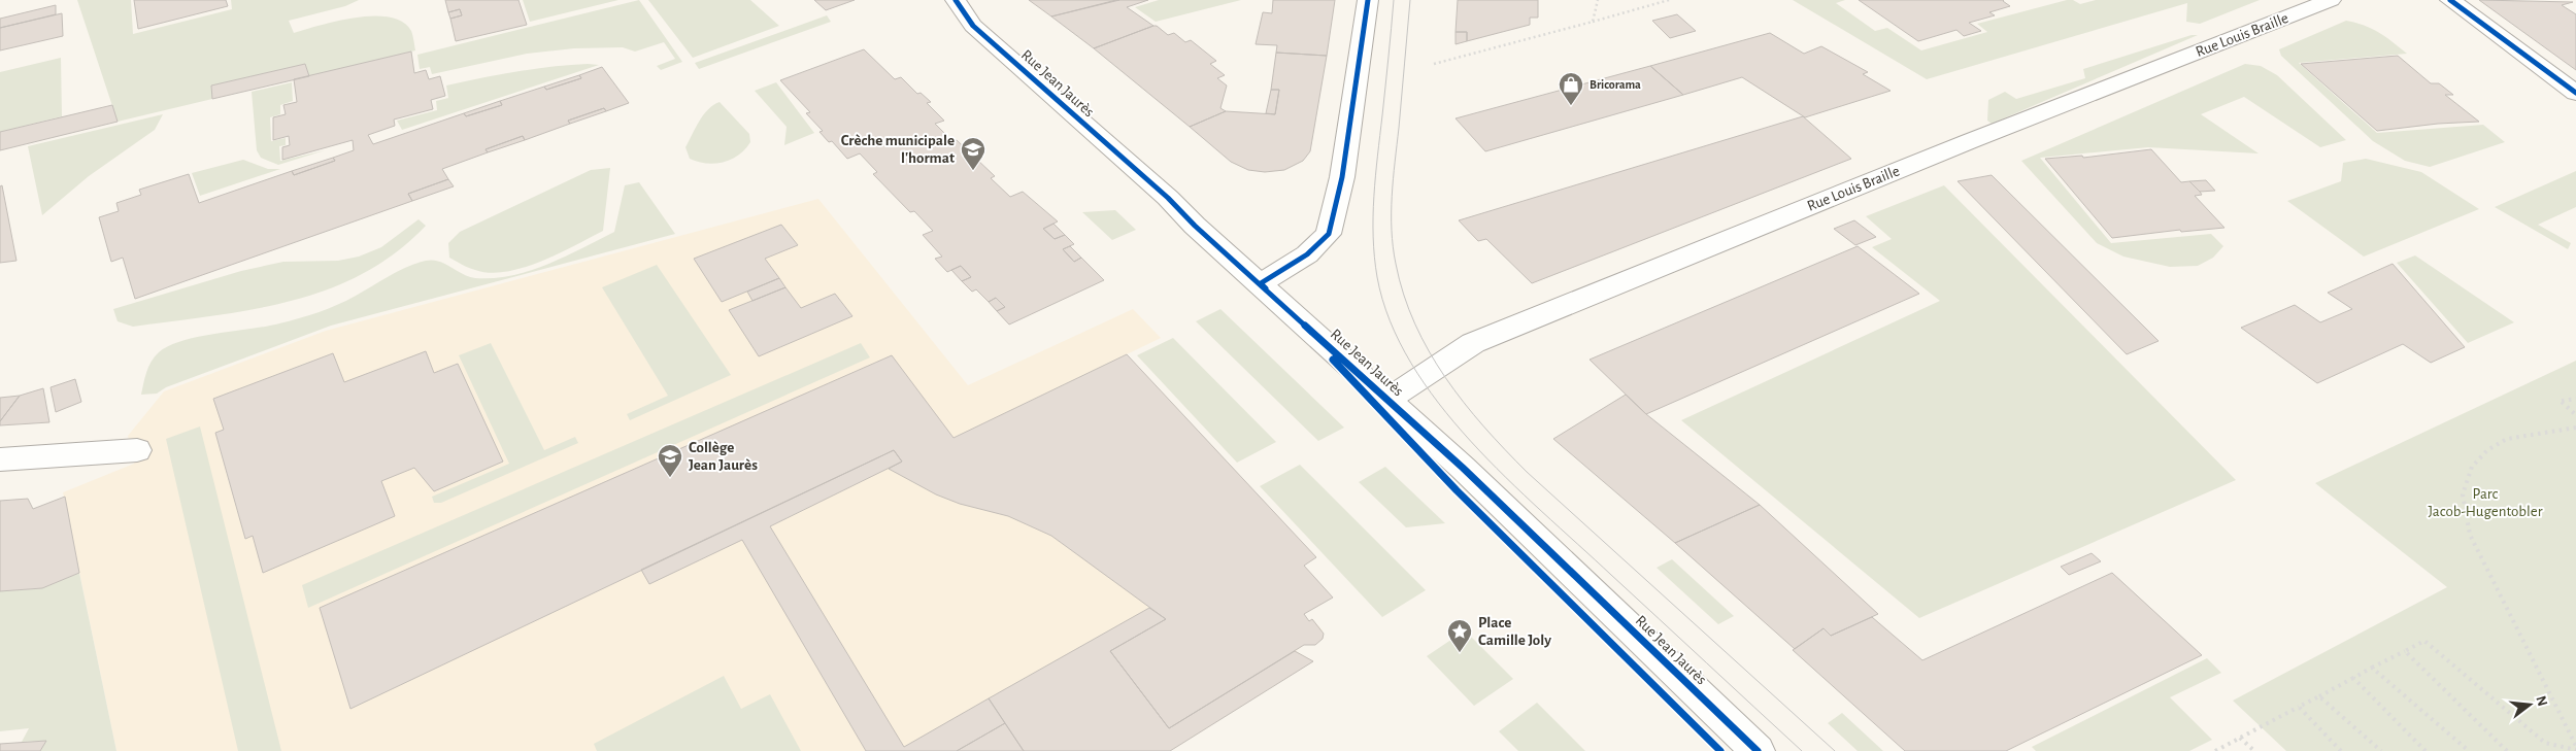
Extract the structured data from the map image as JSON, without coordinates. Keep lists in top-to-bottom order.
{
  "streets": {
    "street": ["Rue Louis Braille", "Rue Jean Jaurès"]
  },
  "crossings": [
    ["Rue Louis Braille", "Rue Jean Jaurès"]
  ],
  "parks": ["Parc Jacob-Hugentobler"],
  "places": {
    "shop": ["Bricorama"],
    "school or university": ["Crèche municipale l'hormat", "Collège Jean Jaurès"],
    "place": ["Place Camille Joly"]
  },
  "north": "right"
}
